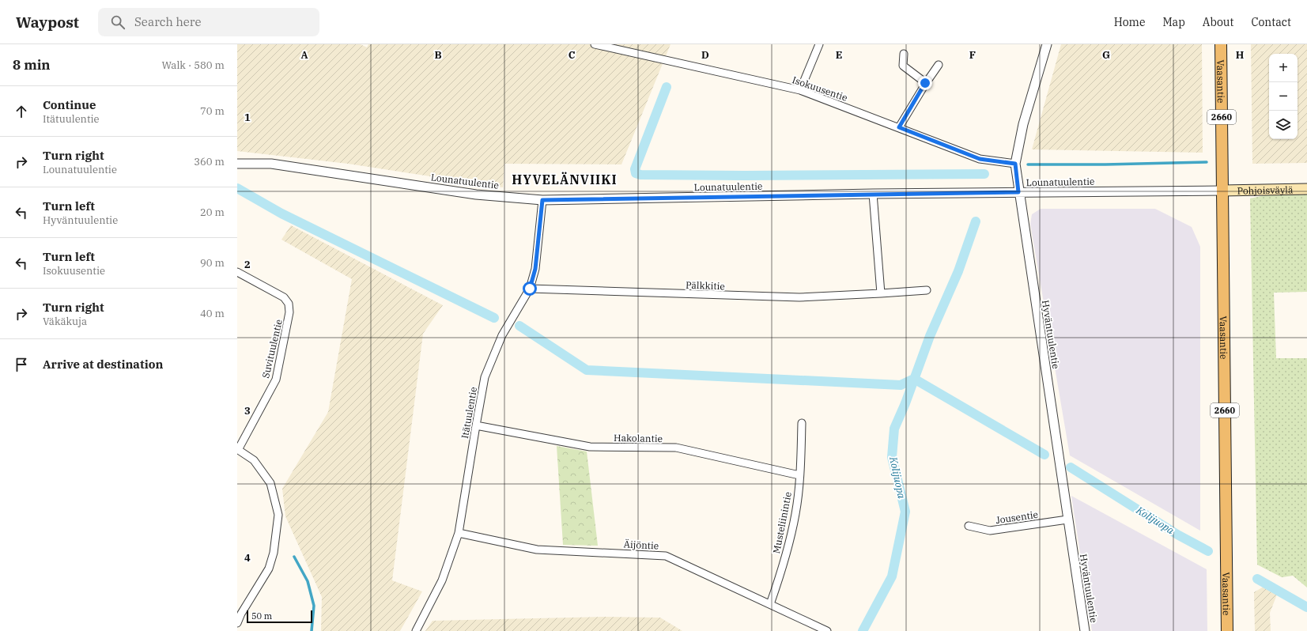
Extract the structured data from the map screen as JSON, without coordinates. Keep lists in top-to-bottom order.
{
  "streets": {
    "main road": ["Vaasantie", "2660", "Pohjoisväylä"],
    "street": [
      "Isokuusentie",
      "Lounatuulentie",
      "Pälkkitie",
      "Hyväntuulentie",
      "Suvituulentie",
      "Itätuulentie",
      "Hakolantie",
      "Jousentie",
      "Musteliinintie",
      "Äijöntie"
    ]
  },
  "crossings": [
    ["Vaasantie", "Lounatuulentie"],
    ["Vaasantie", "Pohjoisväylä"],
    ["Isokuusentie", "Hyväntuulentie"],
    ["Lounatuulentie", "Pohjoisväylä"],
    ["Lounatuulentie", "Hyväntuulentie"],
    ["Lounatuulentie", "Itätuulentie"],
    ["Pälkkitie", "Itätuulentie"],
    ["Hyväntuulentie", "Jousentie"],
    ["Itätuulentie", "Hakolantie"],
    ["Itätuulentie", "Äijöntie"],
    ["Hakolantie", "Musteliinintie"],
    ["Musteliinintie", "Äijöntie"]
  ],
  "districts": ["HYVELÄNVIIKI"],
  "water": ["Kolijuopa"],
  "scale_bar": "50 m",
  "page": {
    "header": "Waypost",
    "search": "Search here",
    "nav": [
      "Home",
      "Map",
      "About",
      "Contact"
    ],
    "heading": ["8 min", "Walk · 580 m"],
    "map_buttons": ["+", "−"],
    "list": [
      ["Continue", "Itätuulentie", "70 m"],
      ["Turn right", "Lounatuulentie", "360 m"],
      ["Turn left", "Hyväntuulentie", "20 m"],
      ["Turn left", "Isokuusentie", "90 m"],
      ["Turn right", "Väkäkuja", "40 m"],
      "Arrive at destination"
    ],
    "scale": "50 m"
  },
  "grid": {
    "columns": [
      "A",
      "B",
      "C",
      "D",
      "E",
      "F",
      "G",
      "H"
    ],
    "rows": [
      "1",
      "2",
      "3",
      "4"
    ]
  }
}
